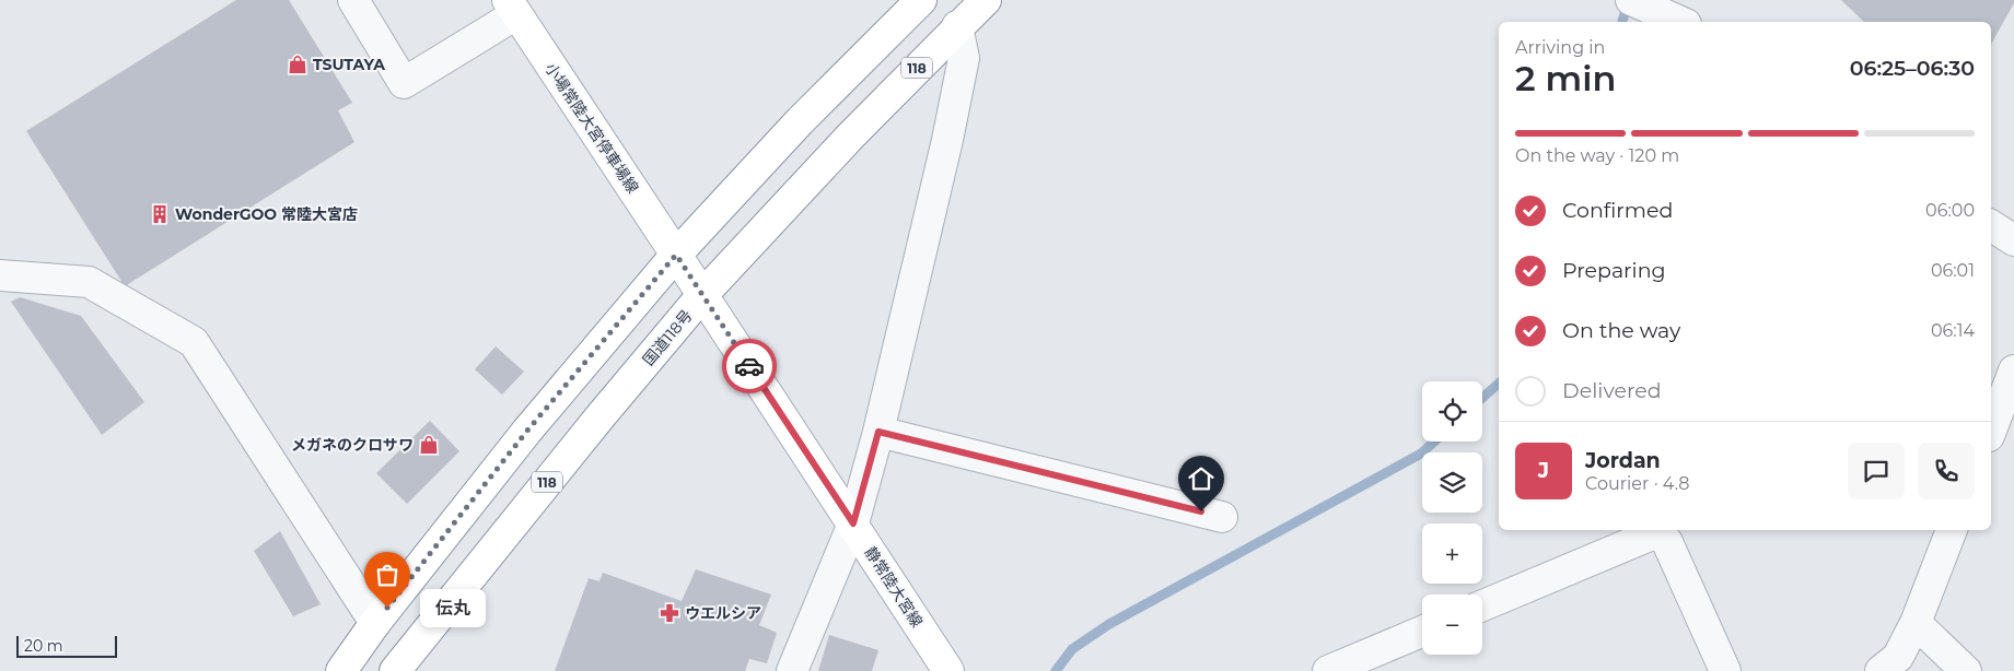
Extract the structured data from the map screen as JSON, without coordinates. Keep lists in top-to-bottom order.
{
  "streets": {
    "main road": [
      "118",
      "小場常陸大宮停車場線",
      "国道118号",
      "静常陸大宮線"
    ]
  },
  "crossings": [
    ["小場常陸大宮停車場線", "静常陸大宮線"],
    ["国道118号", "静常陸大宮線"]
  ],
  "places": {
    "shop": ["TSUTAYA", "メガネのクロサワ"],
    "building": ["WonderGOO 常陸大宮店"],
    "other": ["伝丸"],
    "pharmacy": ["ウエルシア"]
  },
  "scale_bar": "20 m",
  "page": {
    "heading": ["2 min", "Arriving in", "06:25–06:30"],
    "panel": ["Jordan", "Courier · 4.8"],
    "bar": "On the way · 120 m",
    "list": [
      ["Confirmed", "06:00"],
      ["Preparing", "06:01"],
      ["On the way", "06:14"],
      "Delivered"
    ],
    "map_buttons": ["+", "−"],
    "round": "J",
    "bubble": "伝丸",
    "scale": "20 m"
  }
}
